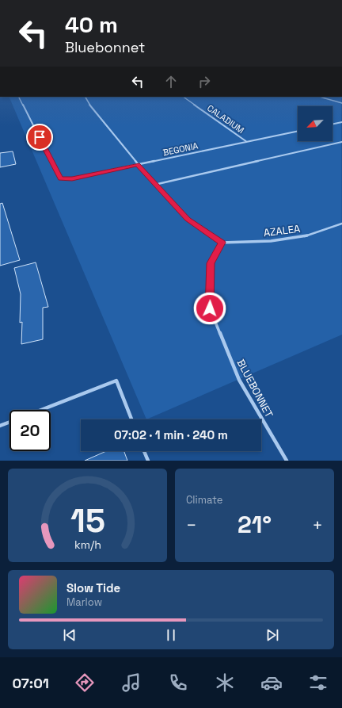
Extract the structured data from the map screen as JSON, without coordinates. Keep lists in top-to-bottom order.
{
  "streets": {
    "lane": [
      "CALADIUM",
      "BEGONIA",
      "AZALEA",
      "BLUEBONNET"
    ]
  },
  "crossings": [
    ["CALADIUM", "BEGONIA"],
    ["AZALEA", "BLUEBONNET"]
  ],
  "north": "bottom left",
  "page": {
    "turn": ["40 m", "Bluebonnet"],
    "limit": "20",
    "trip": "07:02 · 1 min · 240 m",
    "tile": "Climate",
    "heat": ["−", "21°", "+"],
    "song": ["Slow Tide", "Marlow"],
    "tabs": "07:01",
    "gauge": ["15", "km/h"]
  }
}
